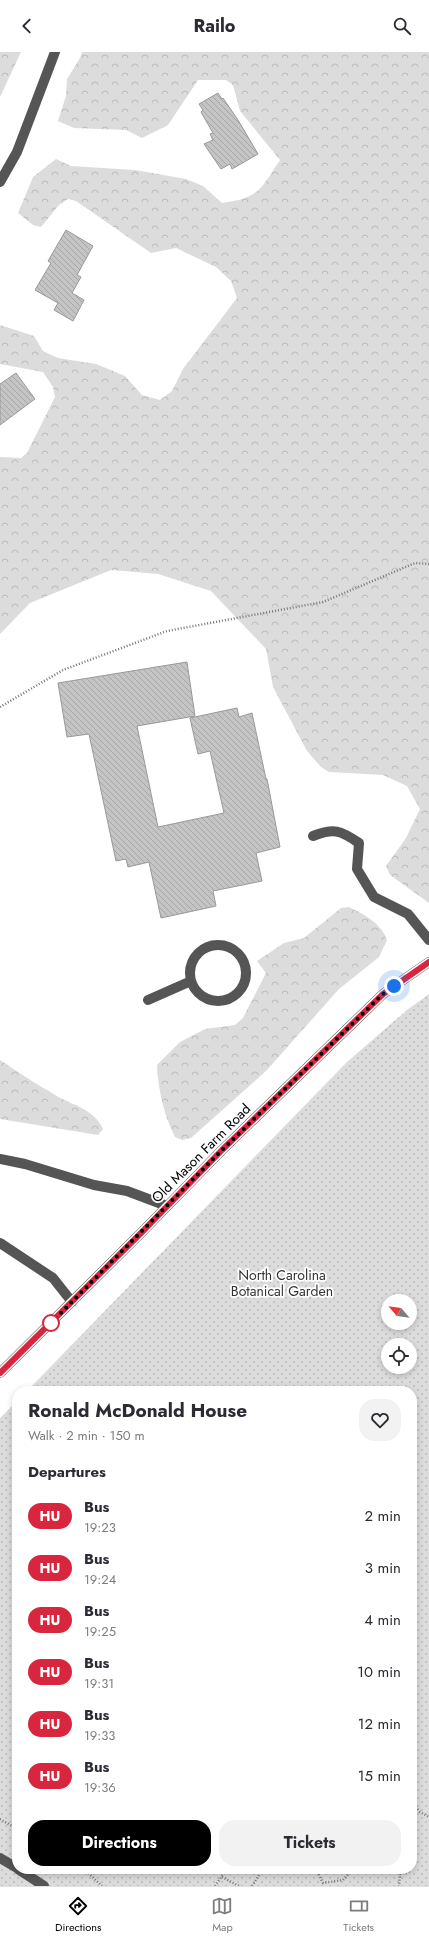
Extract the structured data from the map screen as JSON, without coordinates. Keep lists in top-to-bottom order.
{
  "streets": {
    "street": ["Old Mason Farm Road"]
  },
  "parks": ["North Carolina Botanical Garden"],
  "lines": ["bus line HU"],
  "north": "top left",
  "page": {
    "header": "Railo",
    "heading": [
      ["Ronald McDonald House", "Walk · 2 min · 150 m"],
      "Departures"
    ],
    "list": [
      {
        "mark": "HU",
        "name": "Bus",
        "note": "19:23",
        "value": "2 min"
      },
      {
        "mark": "HU",
        "name": "Bus",
        "note": "19:24",
        "value": "3 min"
      },
      {
        "mark": "HU",
        "name": "Bus",
        "note": "19:25",
        "value": "4 min"
      },
      {
        "mark": "HU",
        "name": "Bus",
        "note": "19:31",
        "value": "10 min"
      },
      {
        "mark": "HU",
        "name": "Bus",
        "note": "19:33",
        "value": "12 min"
      },
      {
        "mark": "HU",
        "name": "Bus",
        "note": "19:36",
        "value": "15 min"
      }
    ],
    "buttons": ["Directions", "Tickets"],
    "tabs": ["Directions", "Map", "Tickets"]
  }
}
